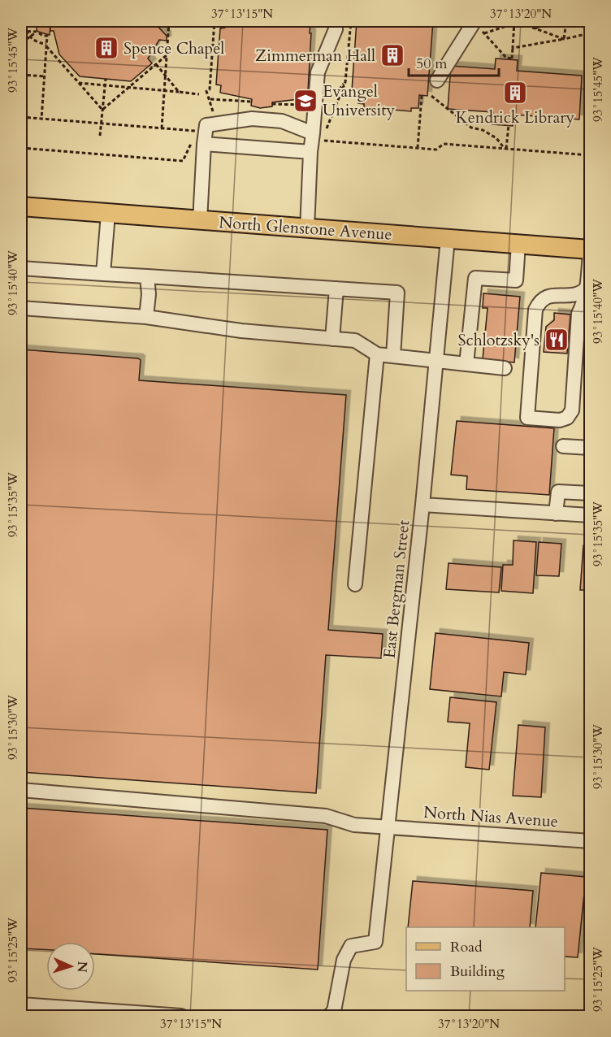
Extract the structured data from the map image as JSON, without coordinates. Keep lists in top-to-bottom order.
{
  "streets": {
    "main road": ["North Glenstone Avenue"],
    "street": ["East Bergman Street", "North Nias Avenue"]
  },
  "crossings": [
    ["North Glenstone Avenue", "East Bergman Street"],
    ["East Bergman Street", "North Nias Avenue"]
  ],
  "places": {
    "building": ["Spence Chapel", "Zimmerman Hall", "Kendrick Library"],
    "school or university": ["Evangel University"],
    "restaurant": ["Schlotzsky's"]
  },
  "legend": ["Road", "Building"],
  "scale_bar": "50 m",
  "north": "right",
  "coordinates": [
    "37°13'15\"N",
    "37°13'20\"N",
    "93°15'45\"W",
    "93°15'40\"W",
    "93°15'35\"W",
    "93°15'30\"W",
    "93°15'25\"W"
  ]
}
